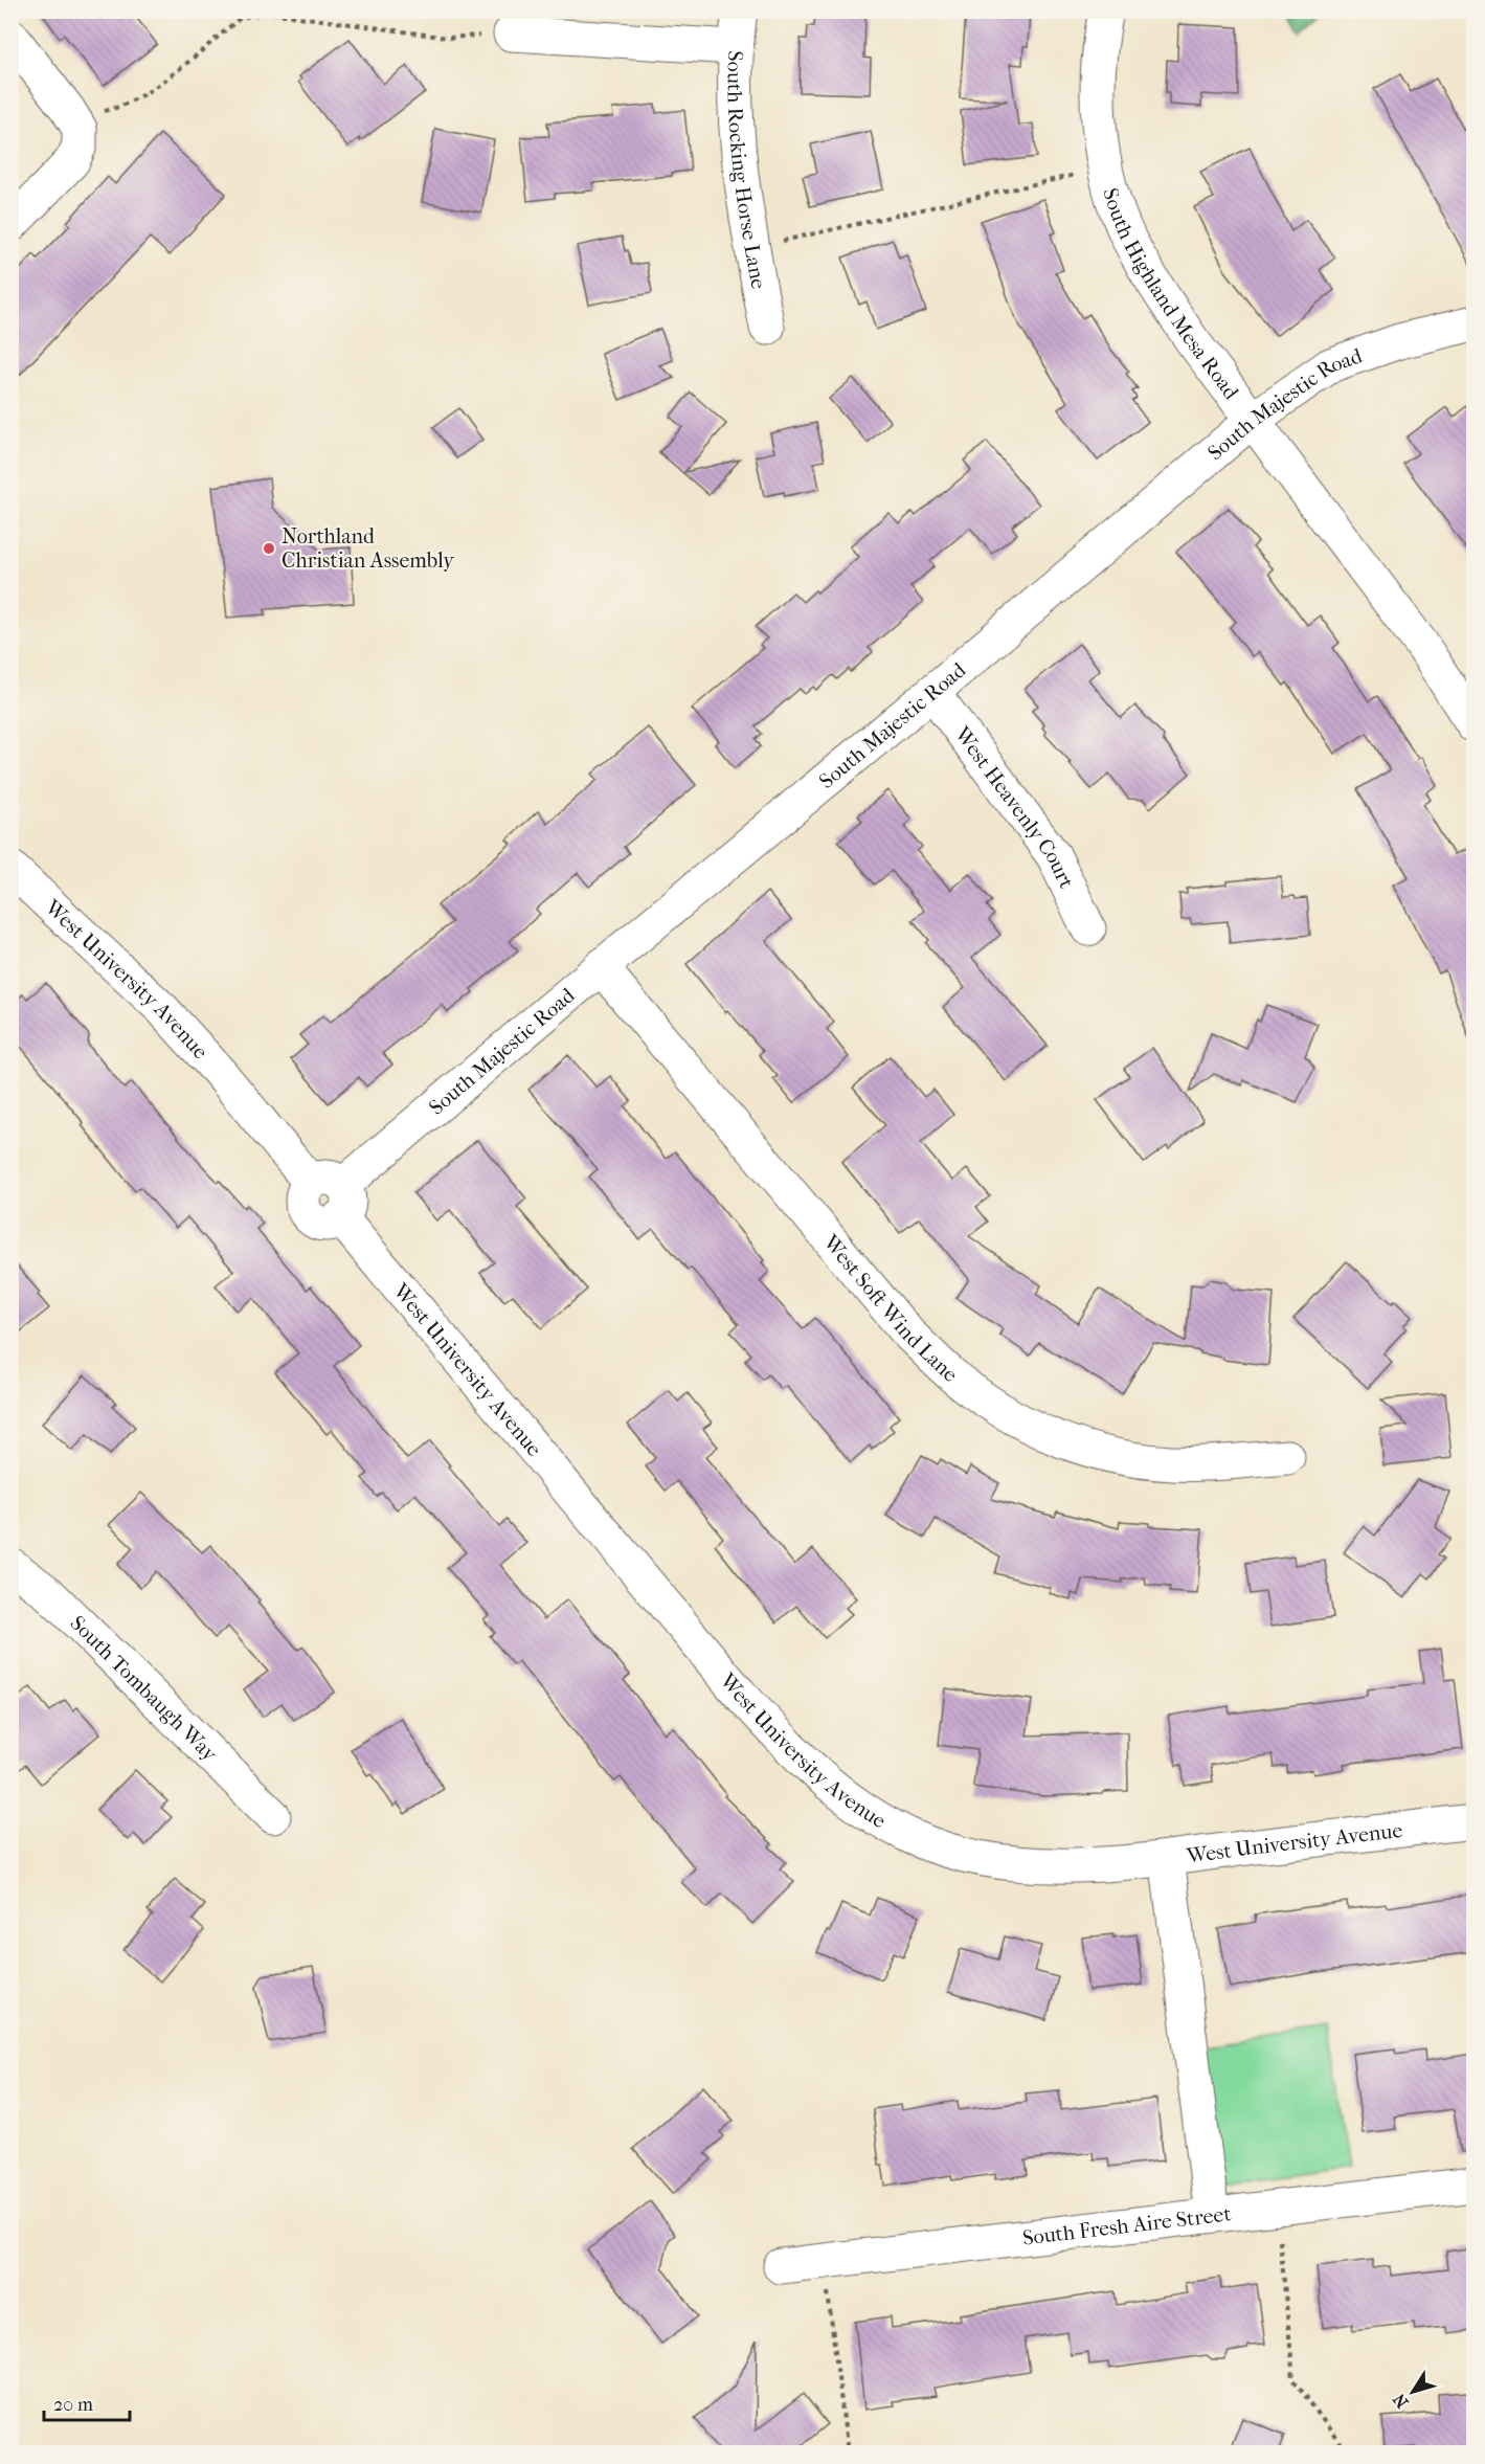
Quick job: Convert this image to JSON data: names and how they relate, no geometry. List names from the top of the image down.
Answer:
{
  "streets": {
    "street": [
      "South Rocking Horse Lane",
      "South Highland Mesa Road",
      "South Majestic Road",
      "West Heavenly Court",
      "West University Avenue",
      "West Soft Wind Lane",
      "South Tombaugh Way",
      "South Fresh Aire Street"
    ]
  },
  "crossings": [
    ["South Highland Mesa Road", "South Majestic Road"],
    ["South Majestic Road", "West Heavenly Court"],
    ["South Majestic Road", "West University Avenue"],
    ["South Majestic Road", "West Soft Wind Lane"]
  ],
  "places": ["Northland Christian Assembly"],
  "scale_bar": "20 m",
  "north": "bottom left"
}
